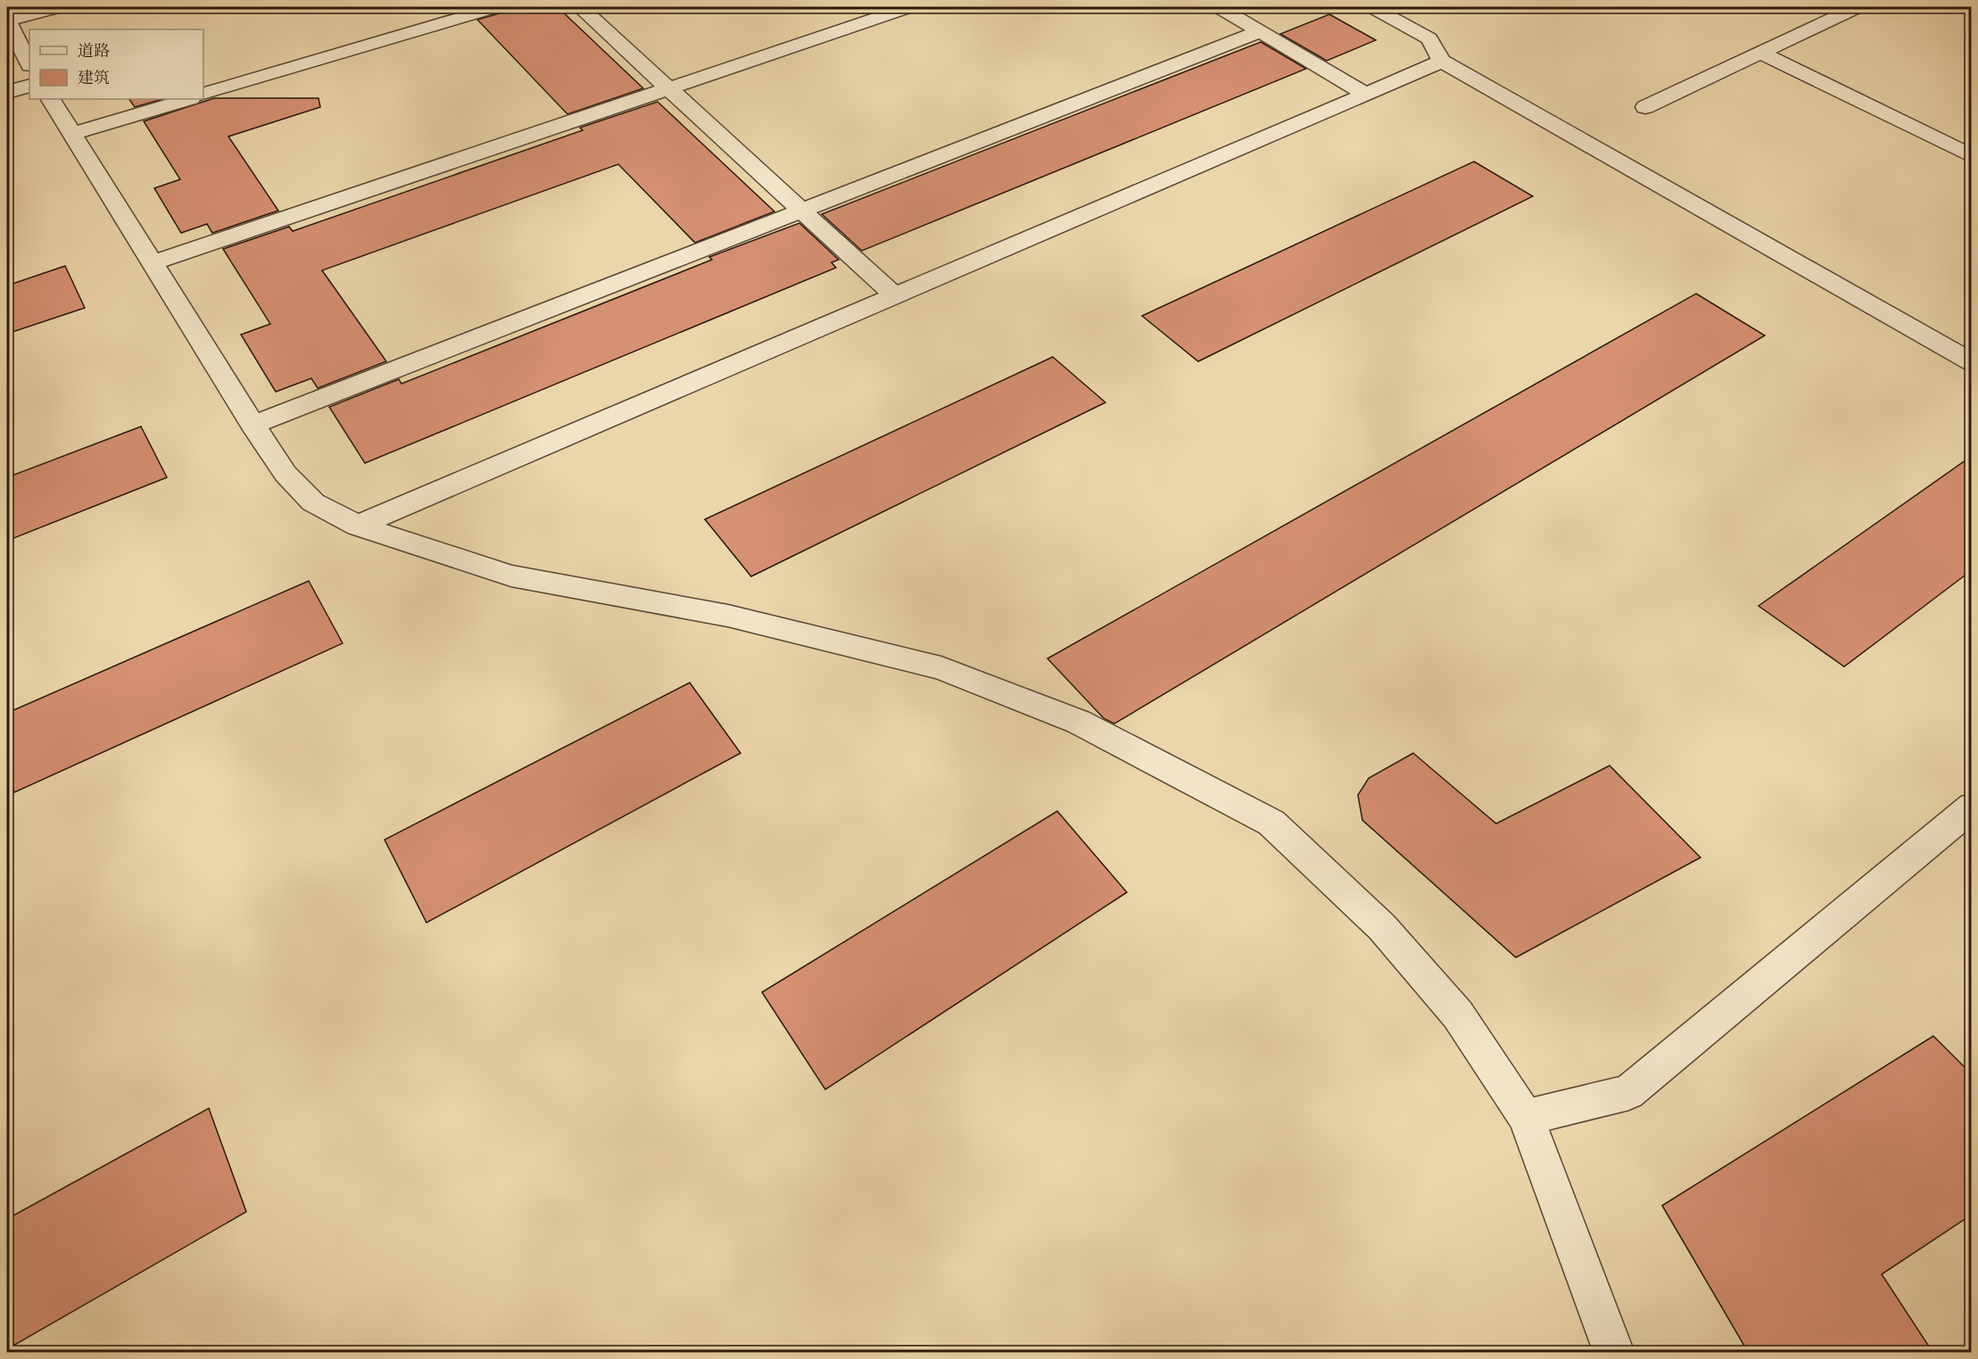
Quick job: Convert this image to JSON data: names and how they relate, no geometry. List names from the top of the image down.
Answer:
{
  "legend": ["道路", "建筑"]
}
